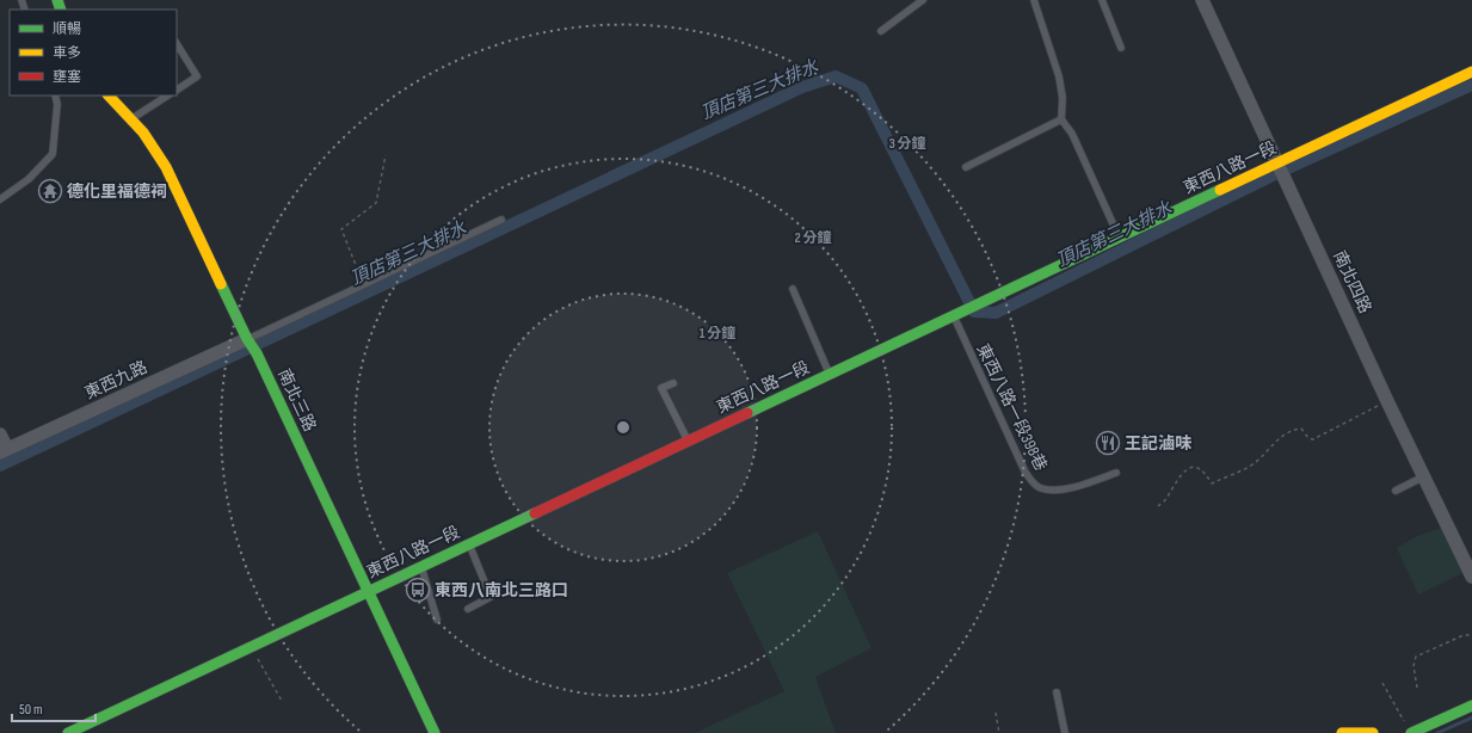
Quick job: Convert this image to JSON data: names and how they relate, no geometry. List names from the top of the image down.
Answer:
{
  "streets": {
    "street": [
      "東西八路一段",
      "南北四路",
      "東西九路",
      "南北三路"
    ],
    "lane": ["東西八路一段398巷"]
  },
  "crossings": [
    ["東西八路一段", "南北四路"],
    ["東西八路一段", "南北三路"],
    ["東西八路一段", "東西八路一段398巷"],
    ["東西九路", "南北三路"]
  ],
  "water": ["頂店第三大排水"],
  "places": {
    "temple": ["德化里福德祠"],
    "restaurant": ["王記滷味"],
    "bus stop": ["東西八南北三路口"]
  },
  "legend": ["順暢", "車多", "壅塞"],
  "scale_bar": "50 m",
  "rings": ["3 分鐘", "2 分鐘", "1 分鐘"]
}
